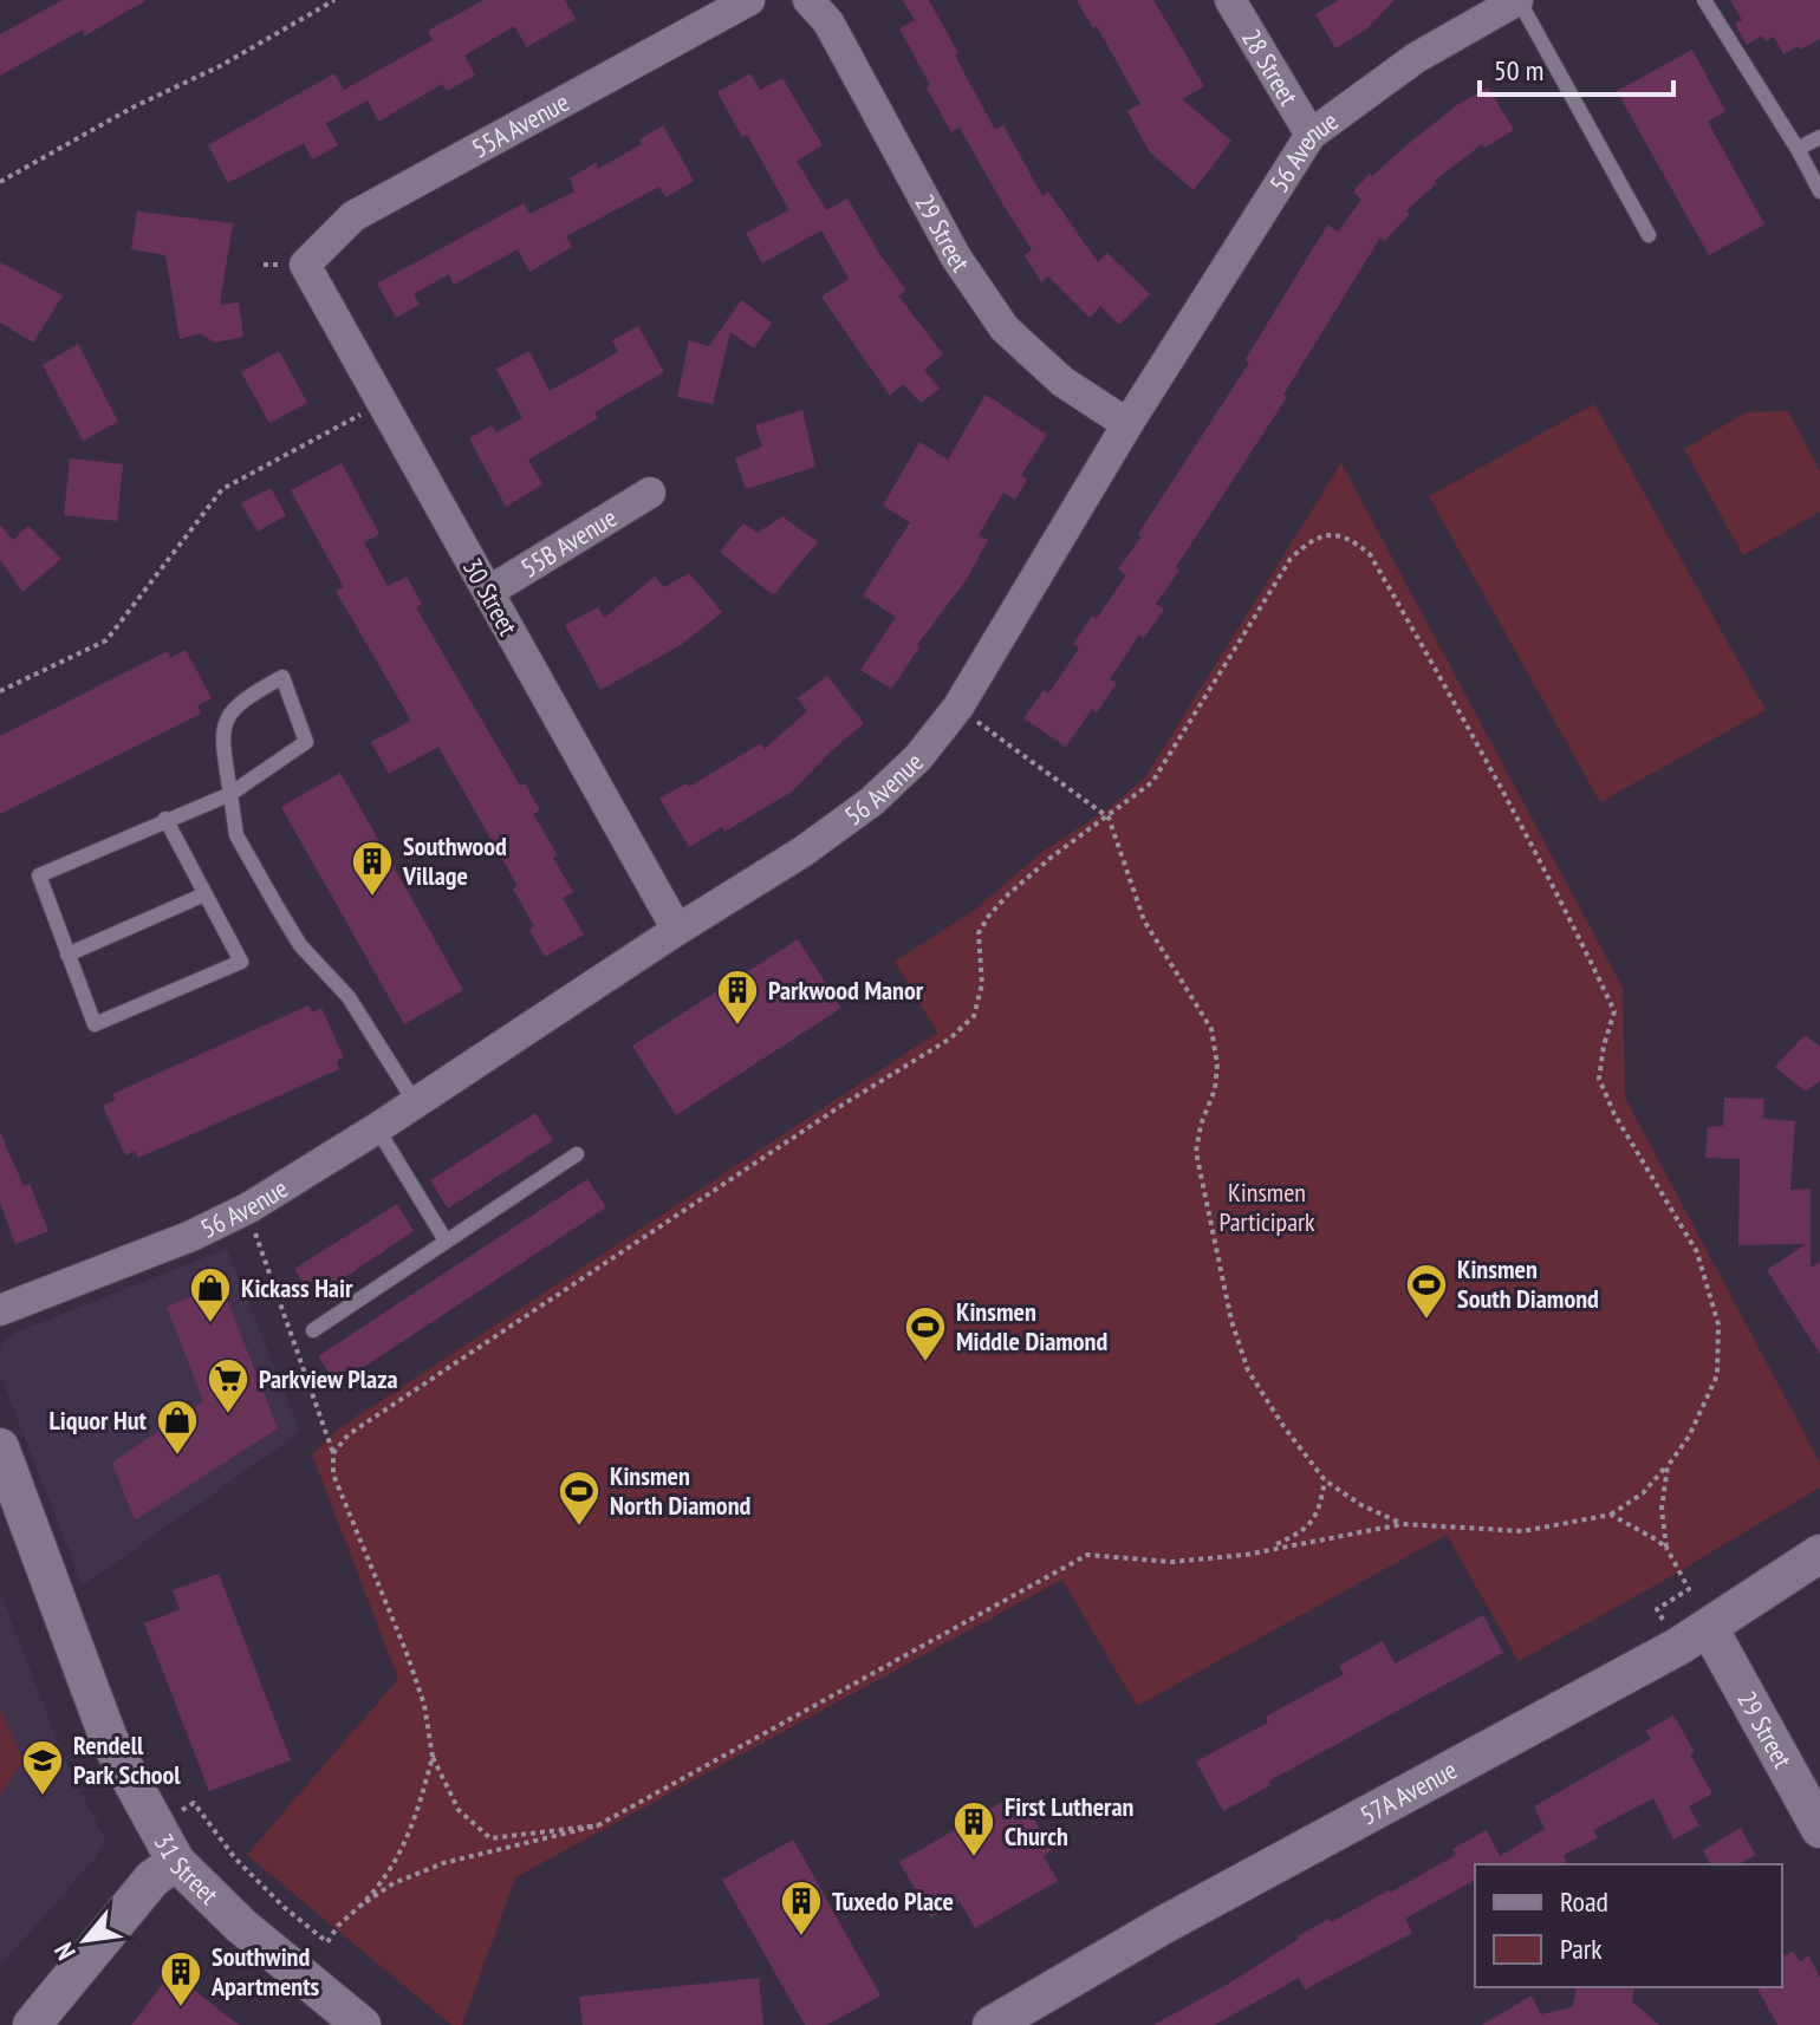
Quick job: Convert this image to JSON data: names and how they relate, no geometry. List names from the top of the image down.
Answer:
{
  "streets": {
    "street": [
      "28 Street",
      "55A Avenue",
      "56 Avenue",
      "29 Street",
      "55B Avenue",
      "30 Street",
      "57A Avenue",
      "31 Street"
    ]
  },
  "crossings": [
    ["28 Street", "56 Avenue"],
    ["55A Avenue", "30 Street"],
    ["56 Avenue", "29 Street"],
    ["56 Avenue", "30 Street"],
    ["29 Street", "57A Avenue"],
    ["55B Avenue", "30 Street"]
  ],
  "parks": ["Kinsmen Participark"],
  "places": {
    "building": [
      "Southwood Village",
      "Parkwood Manor",
      "First Lutheran Church",
      "Tuxedo Place",
      "Southwind Apartments"
    ],
    "sports": ["Kinsmen South Diamond", "Kinsmen Middle Diamond", "Kinsmen North Diamond"],
    "shop": ["Kickass Hair", "Liquor Hut"],
    "supermarket": ["Parkview Plaza"],
    "school or university": ["Rendell Park School"]
  },
  "legend": ["Road", "Park"],
  "scale_bar": "50 m",
  "north": "bottom left"
}
